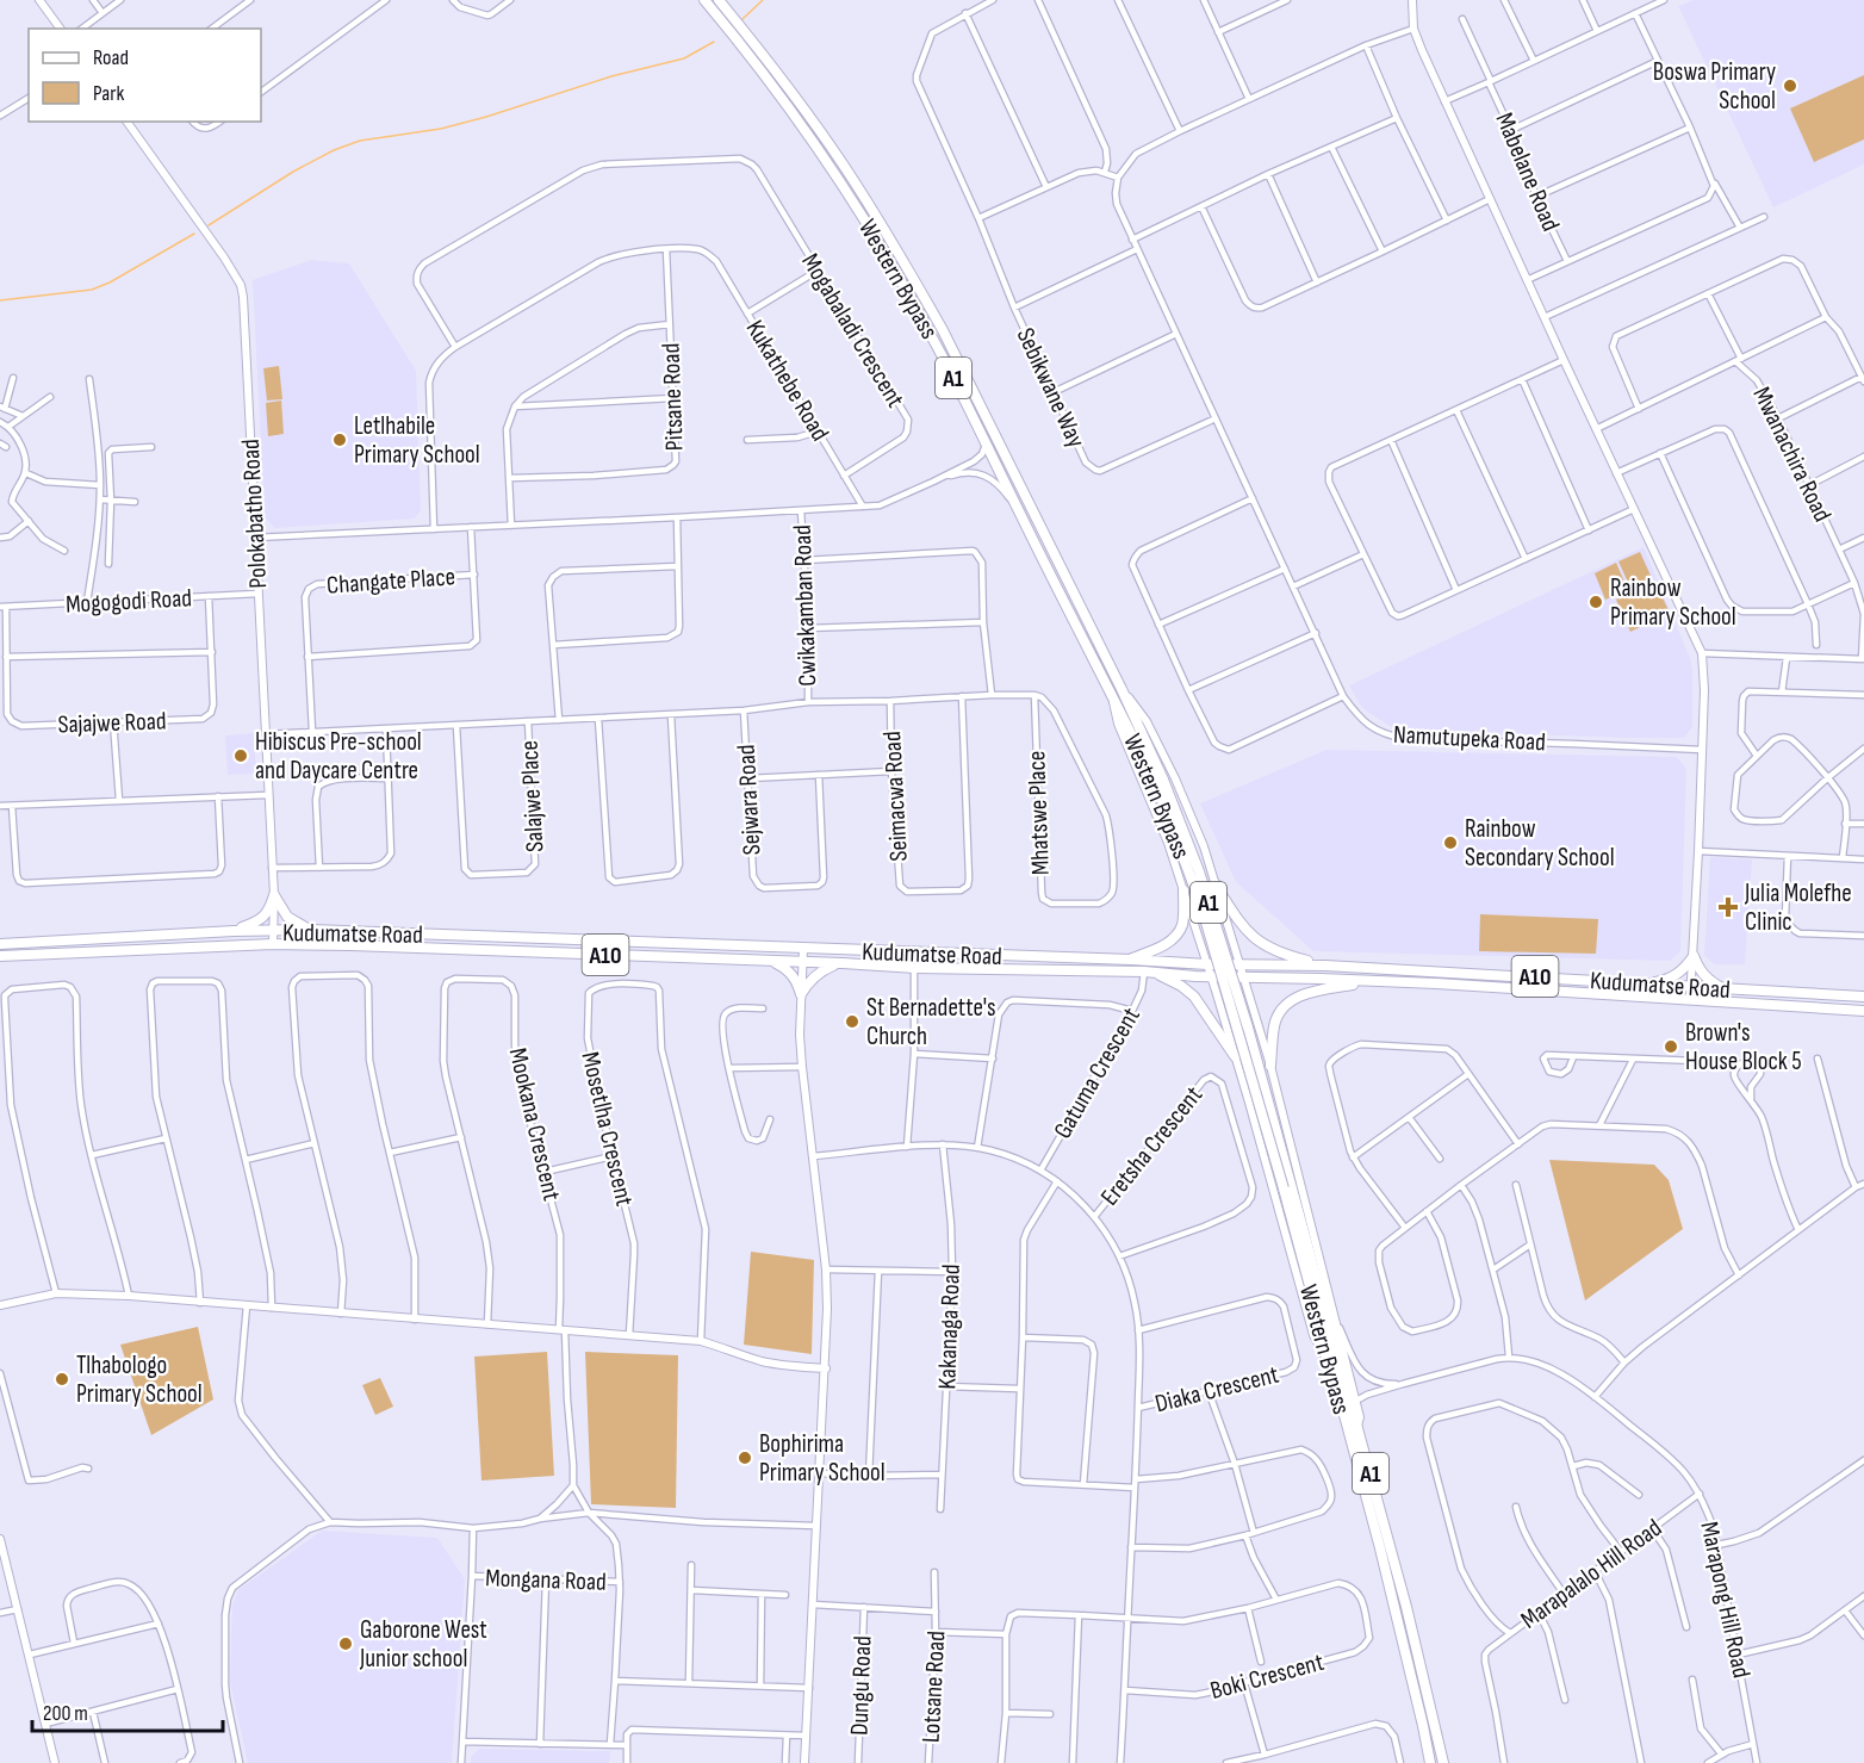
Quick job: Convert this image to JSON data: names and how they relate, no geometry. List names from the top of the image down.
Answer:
{
  "streets": {
    "main road": [
      "Western Bypass",
      "A1",
      "Kudumatse Road",
      "A10"
    ],
    "street": [
      "Mabelane Road",
      "Mogabaladi Crescent",
      "Kukathebe Road",
      "Sebikwane Way",
      "Pitsane Road",
      "Mwanachira Road",
      "Polokabatho Road",
      "Changate Place",
      "Mogogodi Road",
      "Cwikakamban Road",
      "Sajajwe Road",
      "Namutupeka Road",
      "Salajwe Place",
      "Seimacwa Road",
      "Sejwara Road",
      "Mhatswe Place",
      "Gatuma Crescent",
      "Mookana Crescent",
      "Mosetlha Crescent",
      "Eretsha Crescent",
      "Kakanaga Road",
      "Diaka Crescent",
      "Marapalalo Hill Road",
      "Mongana Road",
      "Marapong Hill Road",
      "Boki Crescent",
      "Dungu Road",
      "Lotsane Road"
    ]
  },
  "crossings": [
    ["Mogabaladi Crescent", "Kukathebe Road"],
    ["Kukathebe Road", "Pitsane Road"],
    ["Sebikwane Way", "Namutupeka Road"],
    ["Polokabatho Road", "Mogogodi Road"],
    ["Polokabatho Road", "Kudumatse Road"],
    ["Mogogodi Road", "Sajajwe Road"],
    ["Kudumatse Road", "Gatuma Crescent"],
    ["Marapalalo Hill Road", "Marapong Hill Road"]
  ],
  "places": {
    "other": [
      "Boswa Primary School",
      "Letlhabile Primary School",
      "Rainbow Primary School",
      "Hibiscus Pre-school and Daycare Centre",
      "Rainbow Secondary School",
      "St Bernadette's Church",
      "Brown's House Block 5",
      "Tlhabologo Primary School",
      "Bophirima Primary School",
      "Gaborone West Junior school"
    ],
    "health": ["Julia Molefhe Clinic"]
  },
  "legend": ["Road", "Park"],
  "scale_bar": "200 m"
}
